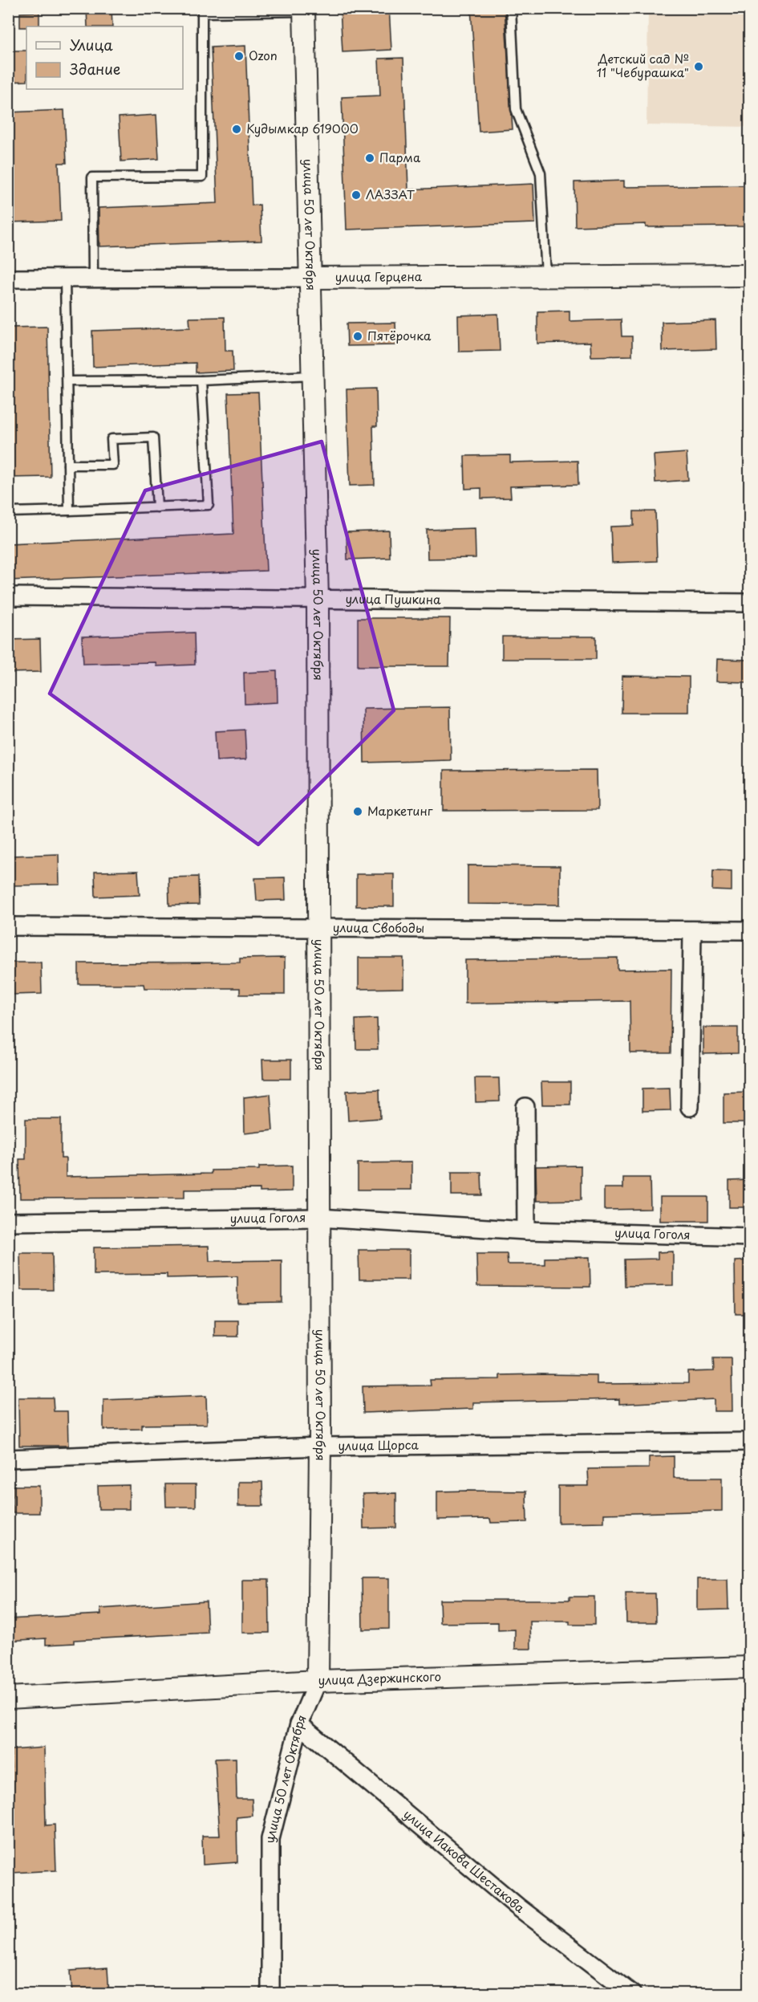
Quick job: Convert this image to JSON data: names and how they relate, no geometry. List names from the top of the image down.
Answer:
{
  "streets": {
    "street": [
      "улица 50 лет Октября",
      "улица Герцена",
      "улица Пушкина",
      "улица Свободы",
      "улица Гоголя",
      "улица Щорса",
      "улица Дзержинского",
      "улица Иакова Шестакова"
    ]
  },
  "crossings": [
    ["улица 50 лет Октября", "улица Герцена"],
    ["улица 50 лет Октября", "улица Пушкина"],
    ["улица 50 лет Октября", "улица Свободы"],
    ["улица 50 лет Октября", "улица Гоголя"],
    ["улица 50 лет Октября", "улица Щорса"],
    ["улица 50 лет Октября", "улица Дзержинского"],
    ["улица 50 лет Октября", "улица Иакова Шестакова"]
  ],
  "places": [
    "Ozon",
    "Детский сад № 11 \"Чебурашка\"",
    "Кудымкар 619000",
    "Парма",
    "ЛАЗЗАТ",
    "Пятёрочка",
    "Маркетинг"
  ],
  "legend": ["Улица", "Здание"]
}
